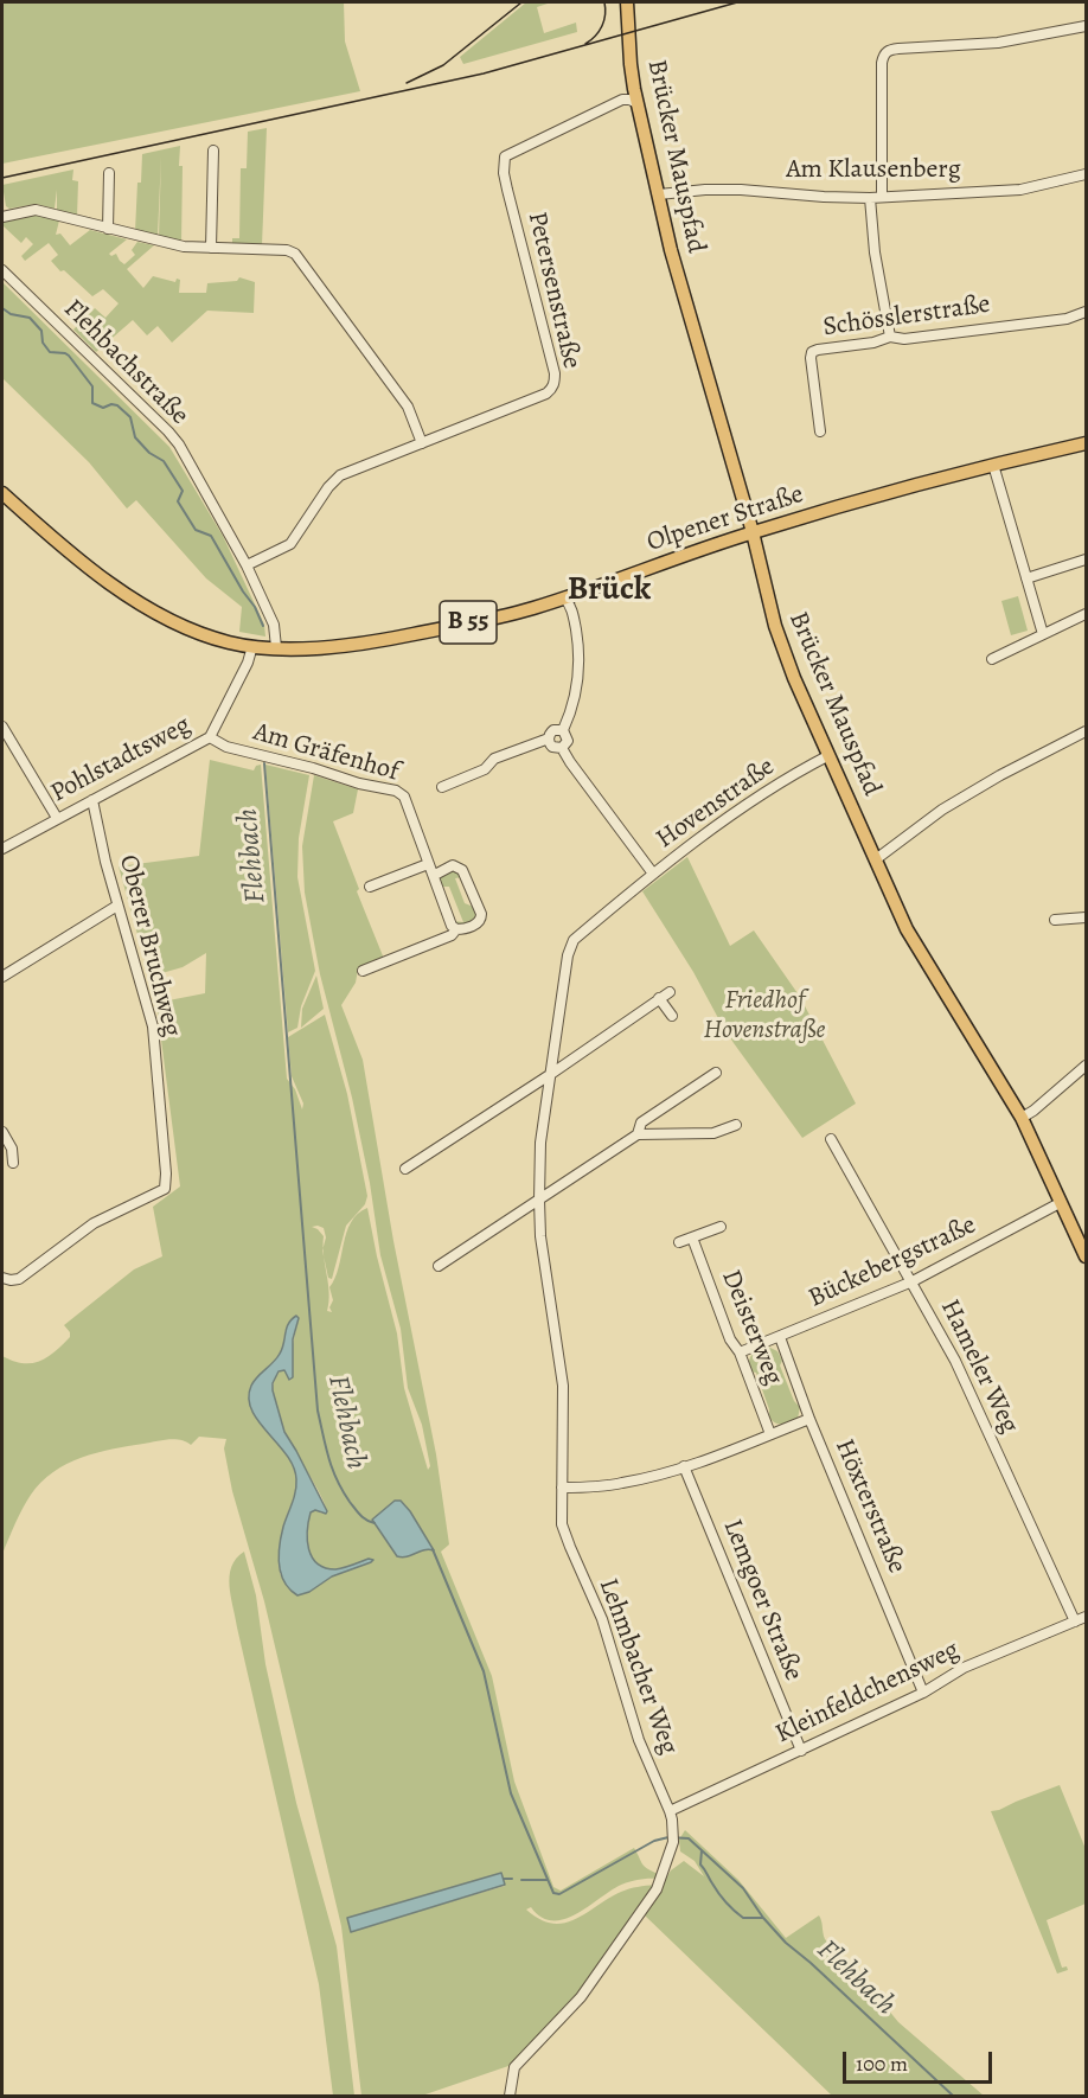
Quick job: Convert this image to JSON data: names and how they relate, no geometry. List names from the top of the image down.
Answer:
{
  "streets": {
    "main road": ["Brücker Mauspfad", "Olpener Straße", "B 55"],
    "street": [
      "Am Klausenberg",
      "Petersenstraße",
      "Schösslerstraße",
      "Flehbachstraße",
      "Am Gräfenhof",
      "Pohlstadtsweg",
      "Hovenstraße",
      "Oberer Bruchweg",
      "Bückebergstraße",
      "Deisterweg",
      "Hameler Weg",
      "Höxterstraße",
      "Lemgoer Straße",
      "Lehmbacher Weg",
      "Kleinfeldchensweg"
    ]
  },
  "crossings": [
    ["Brücker Mauspfad", "Am Klausenberg"],
    ["Brücker Mauspfad", "Petersenstraße"],
    ["Brücker Mauspfad", "Olpener Straße"],
    ["Brücker Mauspfad", "Hovenstraße"],
    ["Brücker Mauspfad", "Bückebergstraße"],
    ["Petersenstraße", "Flehbachstraße"],
    ["Flehbachstraße", "Olpener Straße"],
    ["Olpener Straße", "Pohlstadtsweg"],
    ["Am Gräfenhof", "Pohlstadtsweg"],
    ["Pohlstadtsweg", "Oberer Bruchweg"],
    ["Hovenstraße", "Lehmbacher Weg"],
    ["Bückebergstraße", "Deisterweg"],
    ["Bückebergstraße", "Hameler Weg"],
    ["Bückebergstraße", "Höxterstraße"],
    ["Hameler Weg", "Kleinfeldchensweg"],
    ["Höxterstraße", "Kleinfeldchensweg"],
    ["Lemgoer Straße", "Kleinfeldchensweg"],
    ["Lehmbacher Weg", "Kleinfeldchensweg"]
  ],
  "districts": ["Brück"],
  "water": ["Flehbach"],
  "parks": ["Friedhof Hovenstraße"],
  "scale_bar": "100 m"
}
